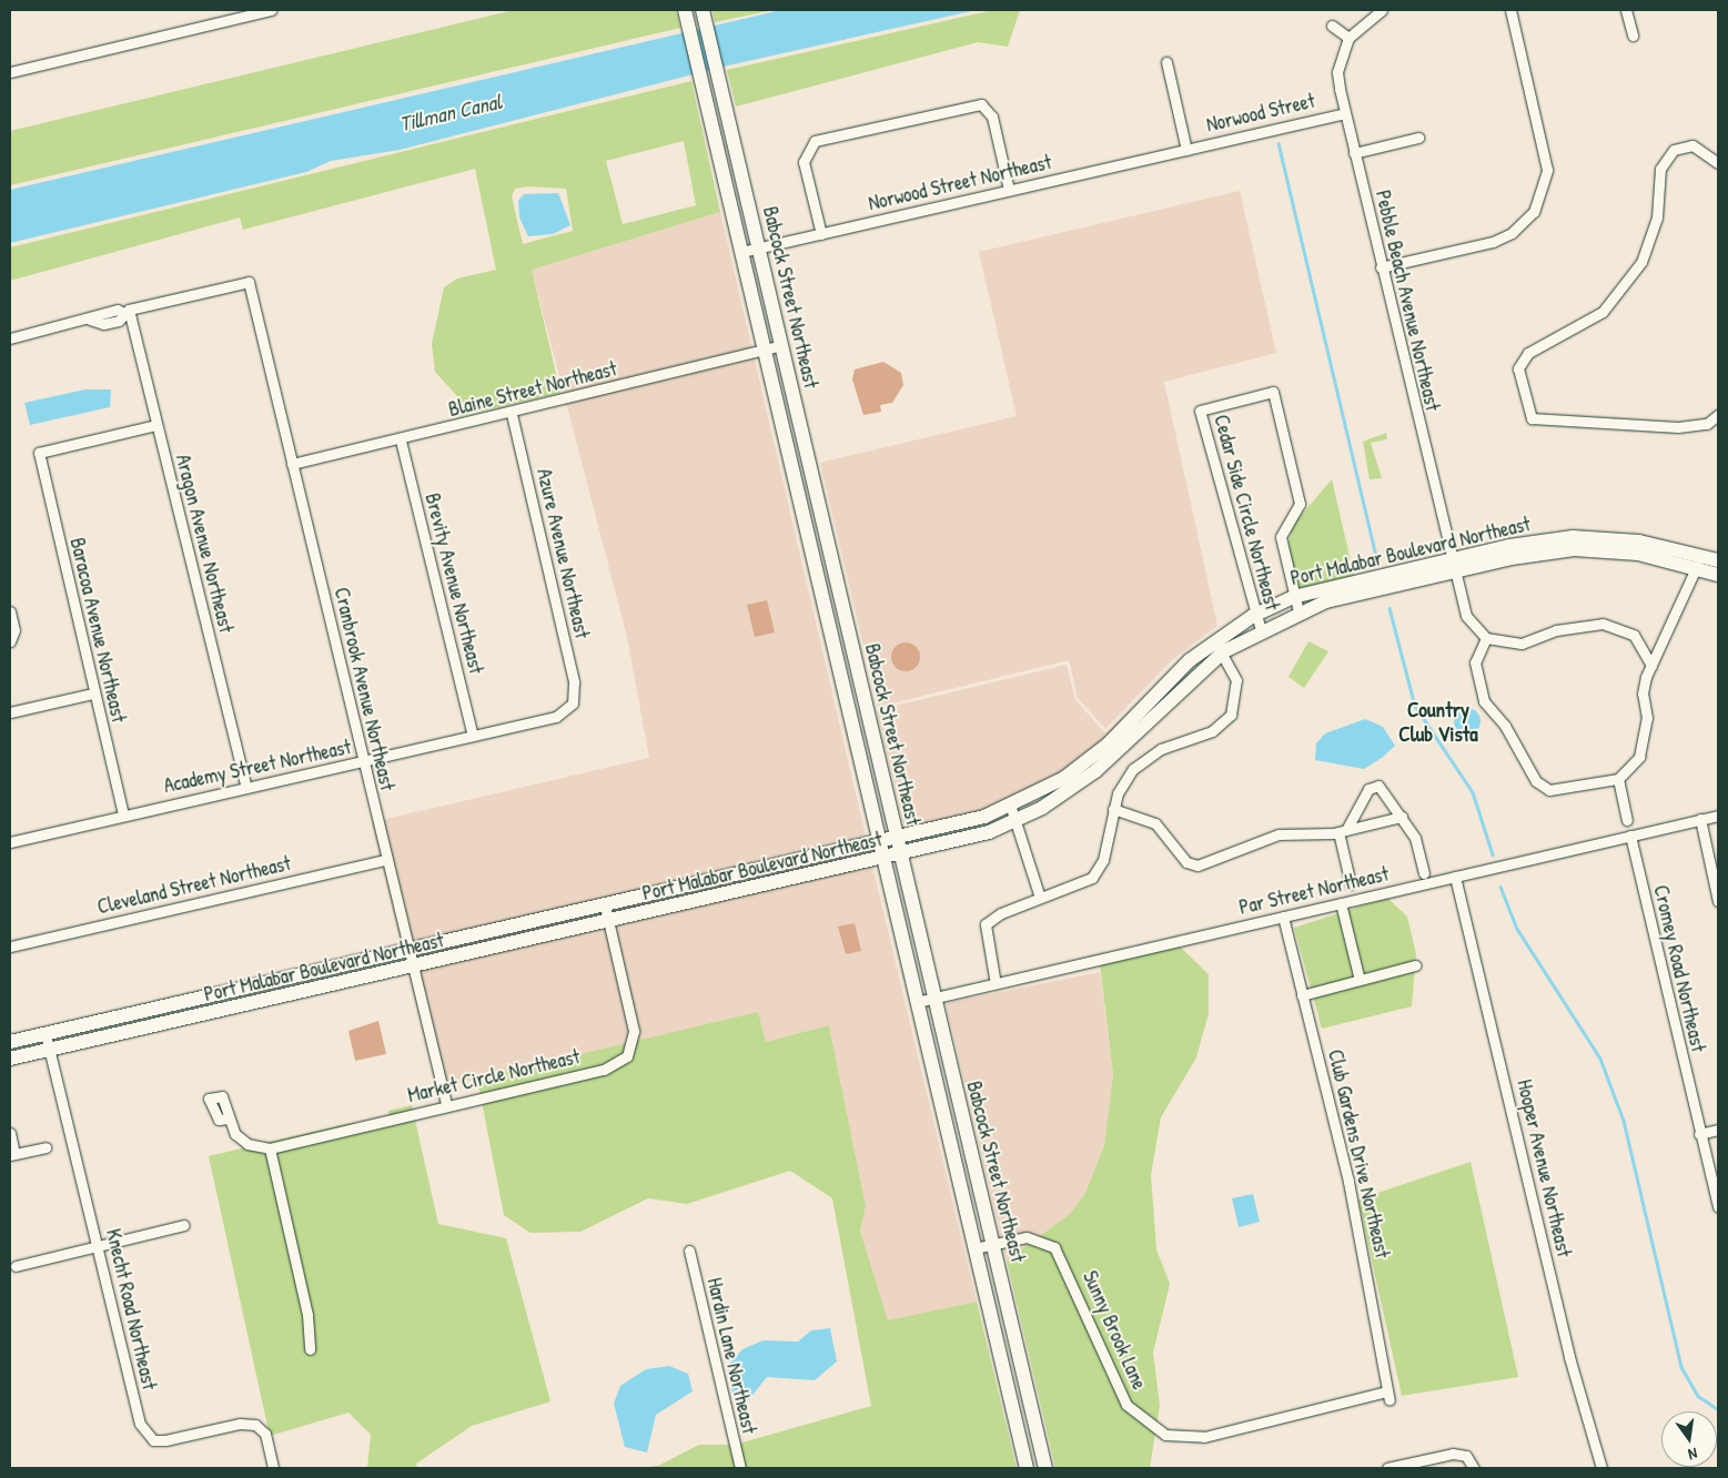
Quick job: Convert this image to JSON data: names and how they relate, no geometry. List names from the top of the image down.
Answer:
{
  "streets": {
    "street": [
      "Norwood Street",
      "Norwood Street Northeast",
      "Babcock Street Northeast",
      "Pebble Beach Avenue Northeast",
      "Blaine Street Northeast",
      "Cedar Side Circle Northeast",
      "Aragon Avenue Northeast",
      "Port Malabar Boulevard Northeast",
      "Azure Avenue Northeast",
      "Brevity Avenue Northeast",
      "Baracoa Avenue Northeast",
      "Cranbrook Avenue Northeast",
      "Academy Street Northeast",
      "Cleveland Street Northeast",
      "Par Street Northeast",
      "Cromey Road Northeast",
      "Market Circle Northeast",
      "Club Gardens Drive Northeast",
      "Hooper Avenue Northeast",
      "Knecht Road Northeast",
      "Sunny Brook Lane",
      "Hardin Lane Northeast"
    ]
  },
  "crossings": [
    ["Norwood Street", "Norwood Street Northeast"],
    ["Norwood Street", "Pebble Beach Avenue Northeast"],
    ["Norwood Street Northeast", "Babcock Street Northeast"],
    ["Babcock Street Northeast", "Blaine Street Northeast"],
    ["Babcock Street Northeast", "Port Malabar Boulevard Northeast"],
    ["Babcock Street Northeast", "Par Street Northeast"],
    ["Babcock Street Northeast", "Sunny Brook Lane"],
    ["Pebble Beach Avenue Northeast", "Port Malabar Boulevard Northeast"],
    ["Blaine Street Northeast", "Azure Avenue Northeast"],
    ["Blaine Street Northeast", "Brevity Avenue Northeast"],
    ["Blaine Street Northeast", "Cranbrook Avenue Northeast"],
    ["Cedar Side Circle Northeast", "Port Malabar Boulevard Northeast"],
    ["Aragon Avenue Northeast", "Baracoa Avenue Northeast"],
    ["Aragon Avenue Northeast", "Cranbrook Avenue Northeast"],
    ["Aragon Avenue Northeast", "Academy Street Northeast"],
    ["Port Malabar Boulevard Northeast", "Cranbrook Avenue Northeast"],
    ["Port Malabar Boulevard Northeast", "Market Circle Northeast"],
    ["Port Malabar Boulevard Northeast", "Knecht Road Northeast"],
    ["Azure Avenue Northeast", "Academy Street Northeast"],
    ["Brevity Avenue Northeast", "Academy Street Northeast"],
    ["Baracoa Avenue Northeast", "Academy Street Northeast"],
    ["Cranbrook Avenue Northeast", "Academy Street Northeast"],
    ["Cranbrook Avenue Northeast", "Cleveland Street Northeast"],
    ["Cranbrook Avenue Northeast", "Market Circle Northeast"],
    ["Par Street Northeast", "Cromey Road Northeast"],
    ["Par Street Northeast", "Club Gardens Drive Northeast"],
    ["Par Street Northeast", "Hooper Avenue Northeast"],
    ["Club Gardens Drive Northeast", "Sunny Brook Lane"]
  ],
  "districts": ["Country Club Vista"],
  "water": ["Tillman Canal"],
  "north": "bottom"
}
